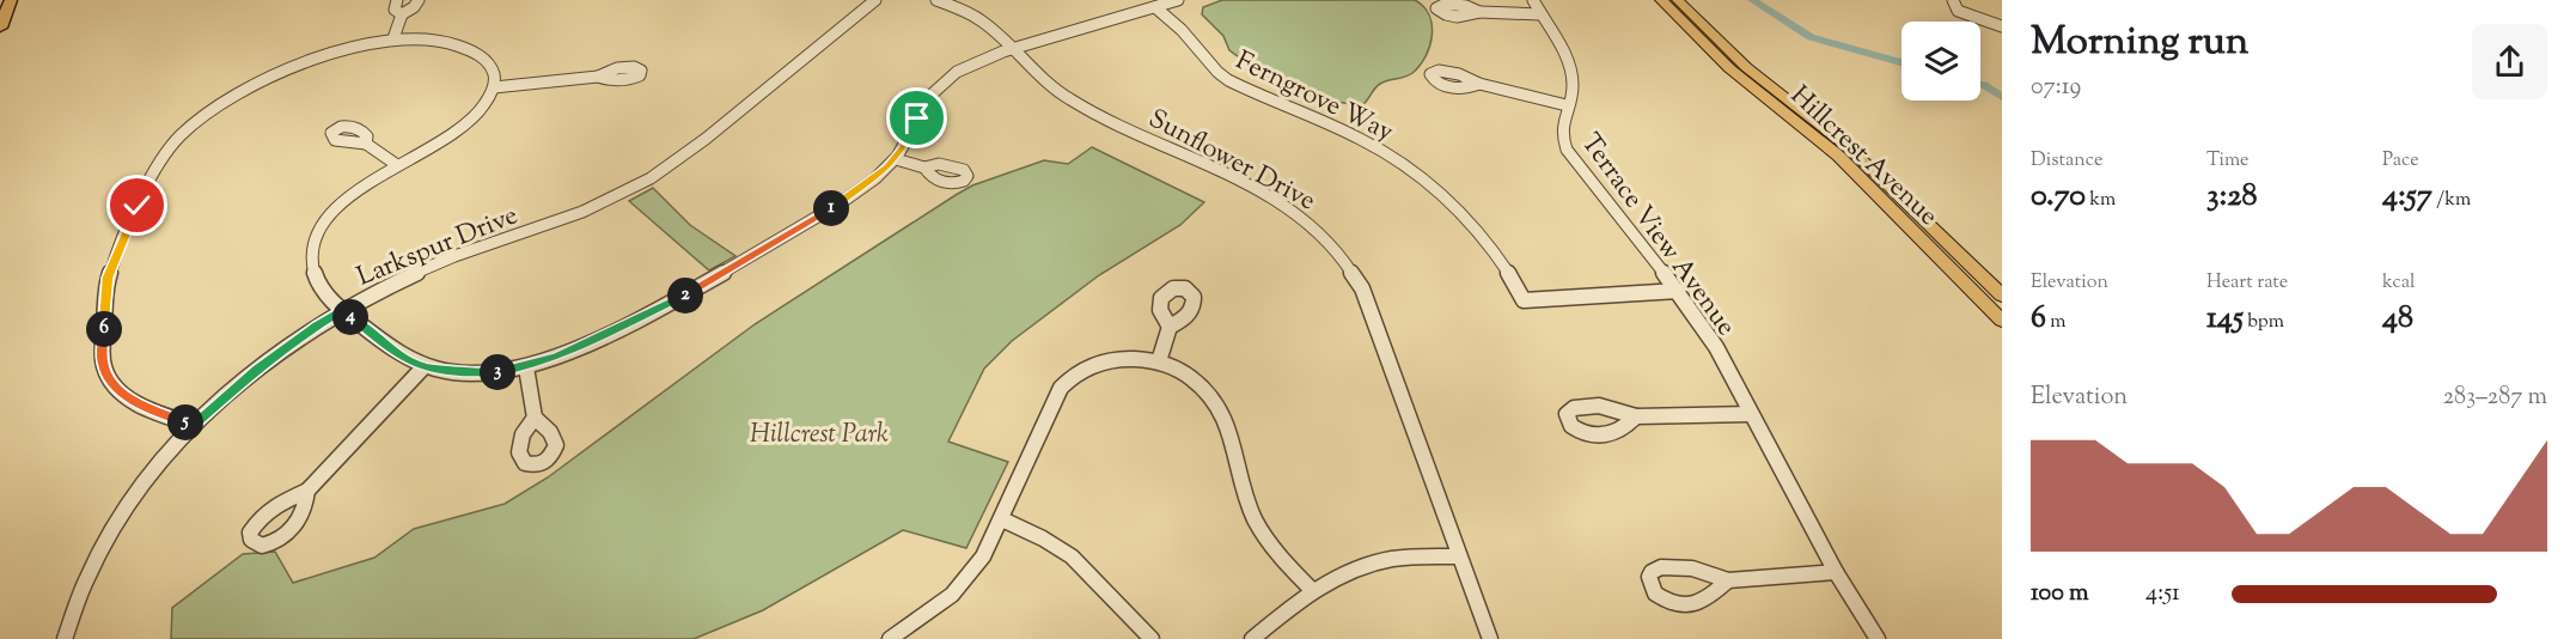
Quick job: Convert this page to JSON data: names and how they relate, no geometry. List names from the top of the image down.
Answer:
{
  "streets": {
    "main road": ["Hillcrest Avenue"],
    "street": [
      "Ferngrove Way",
      "Sunflower Drive",
      "Terrace View Avenue",
      "Larkspur Drive"
    ]
  },
  "crossings": [
    ["Ferngrove Way", "Terrace View Avenue"]
  ],
  "parks": ["Hillcrest Park"],
  "page": {
    "heading": ["Morning run", "07:19"],
    "stats": [
      ["Distance", "0.70 km"],
      ["Time", "3:28"],
      ["Pace", "4:57 /km"],
      ["Elevation", "6 m"],
      ["Heart rate", "145 bpm"],
      ["kcal", "48"]
    ],
    "pins": [
      "1",
      "2",
      "4",
      "6",
      "3",
      "5"
    ],
    "chart": ["Elevation", "283–287 m"],
    "list": [
      {
        "name": "100 m",
        "note": "4:51"
      }
    ]
  }
}
